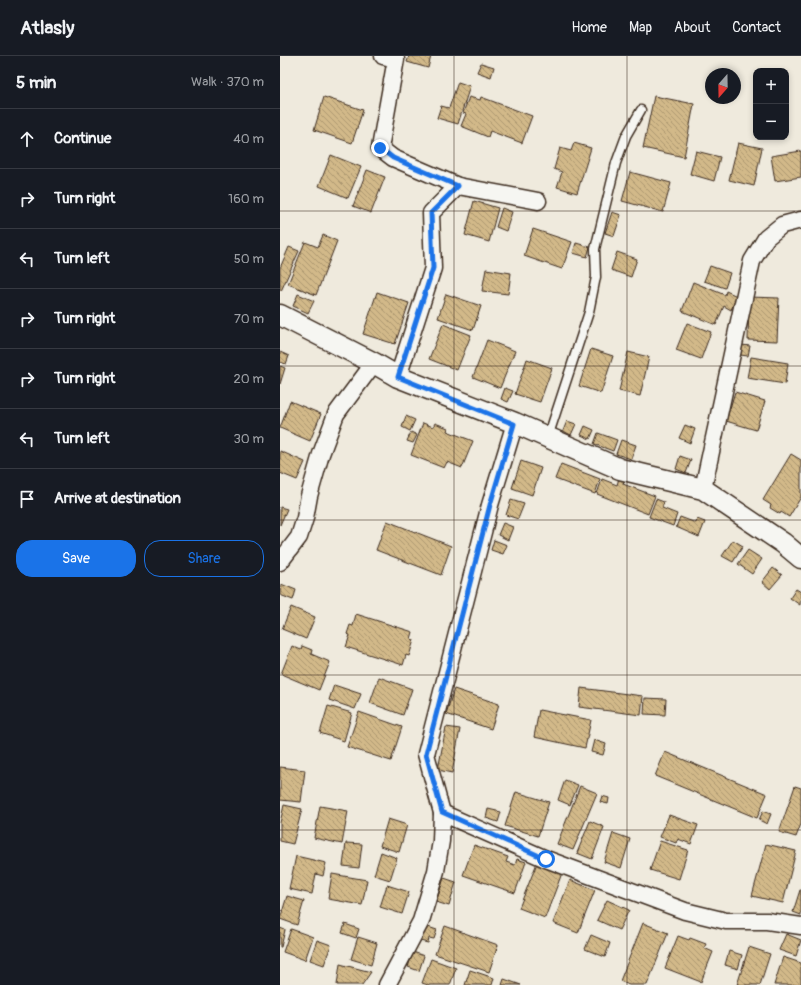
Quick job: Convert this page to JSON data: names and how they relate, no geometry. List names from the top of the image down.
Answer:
{
  "north": "bottom",
  "page": {
    "header": "Atlasly",
    "nav": [
      "Home",
      "Map",
      "About",
      "Contact"
    ],
    "heading": ["5 min", "Walk · 370 m"],
    "map_buttons": ["+", "−"],
    "list": [
      ["Continue", "40 m"],
      ["Turn right", "160 m"],
      ["Turn left", "50 m"],
      ["Turn right", "70 m"],
      ["Turn right", "20 m"],
      ["Turn left", "30 m"],
      "Arrive at destination"
    ],
    "buttons": ["Save", "Share"]
  }
}
